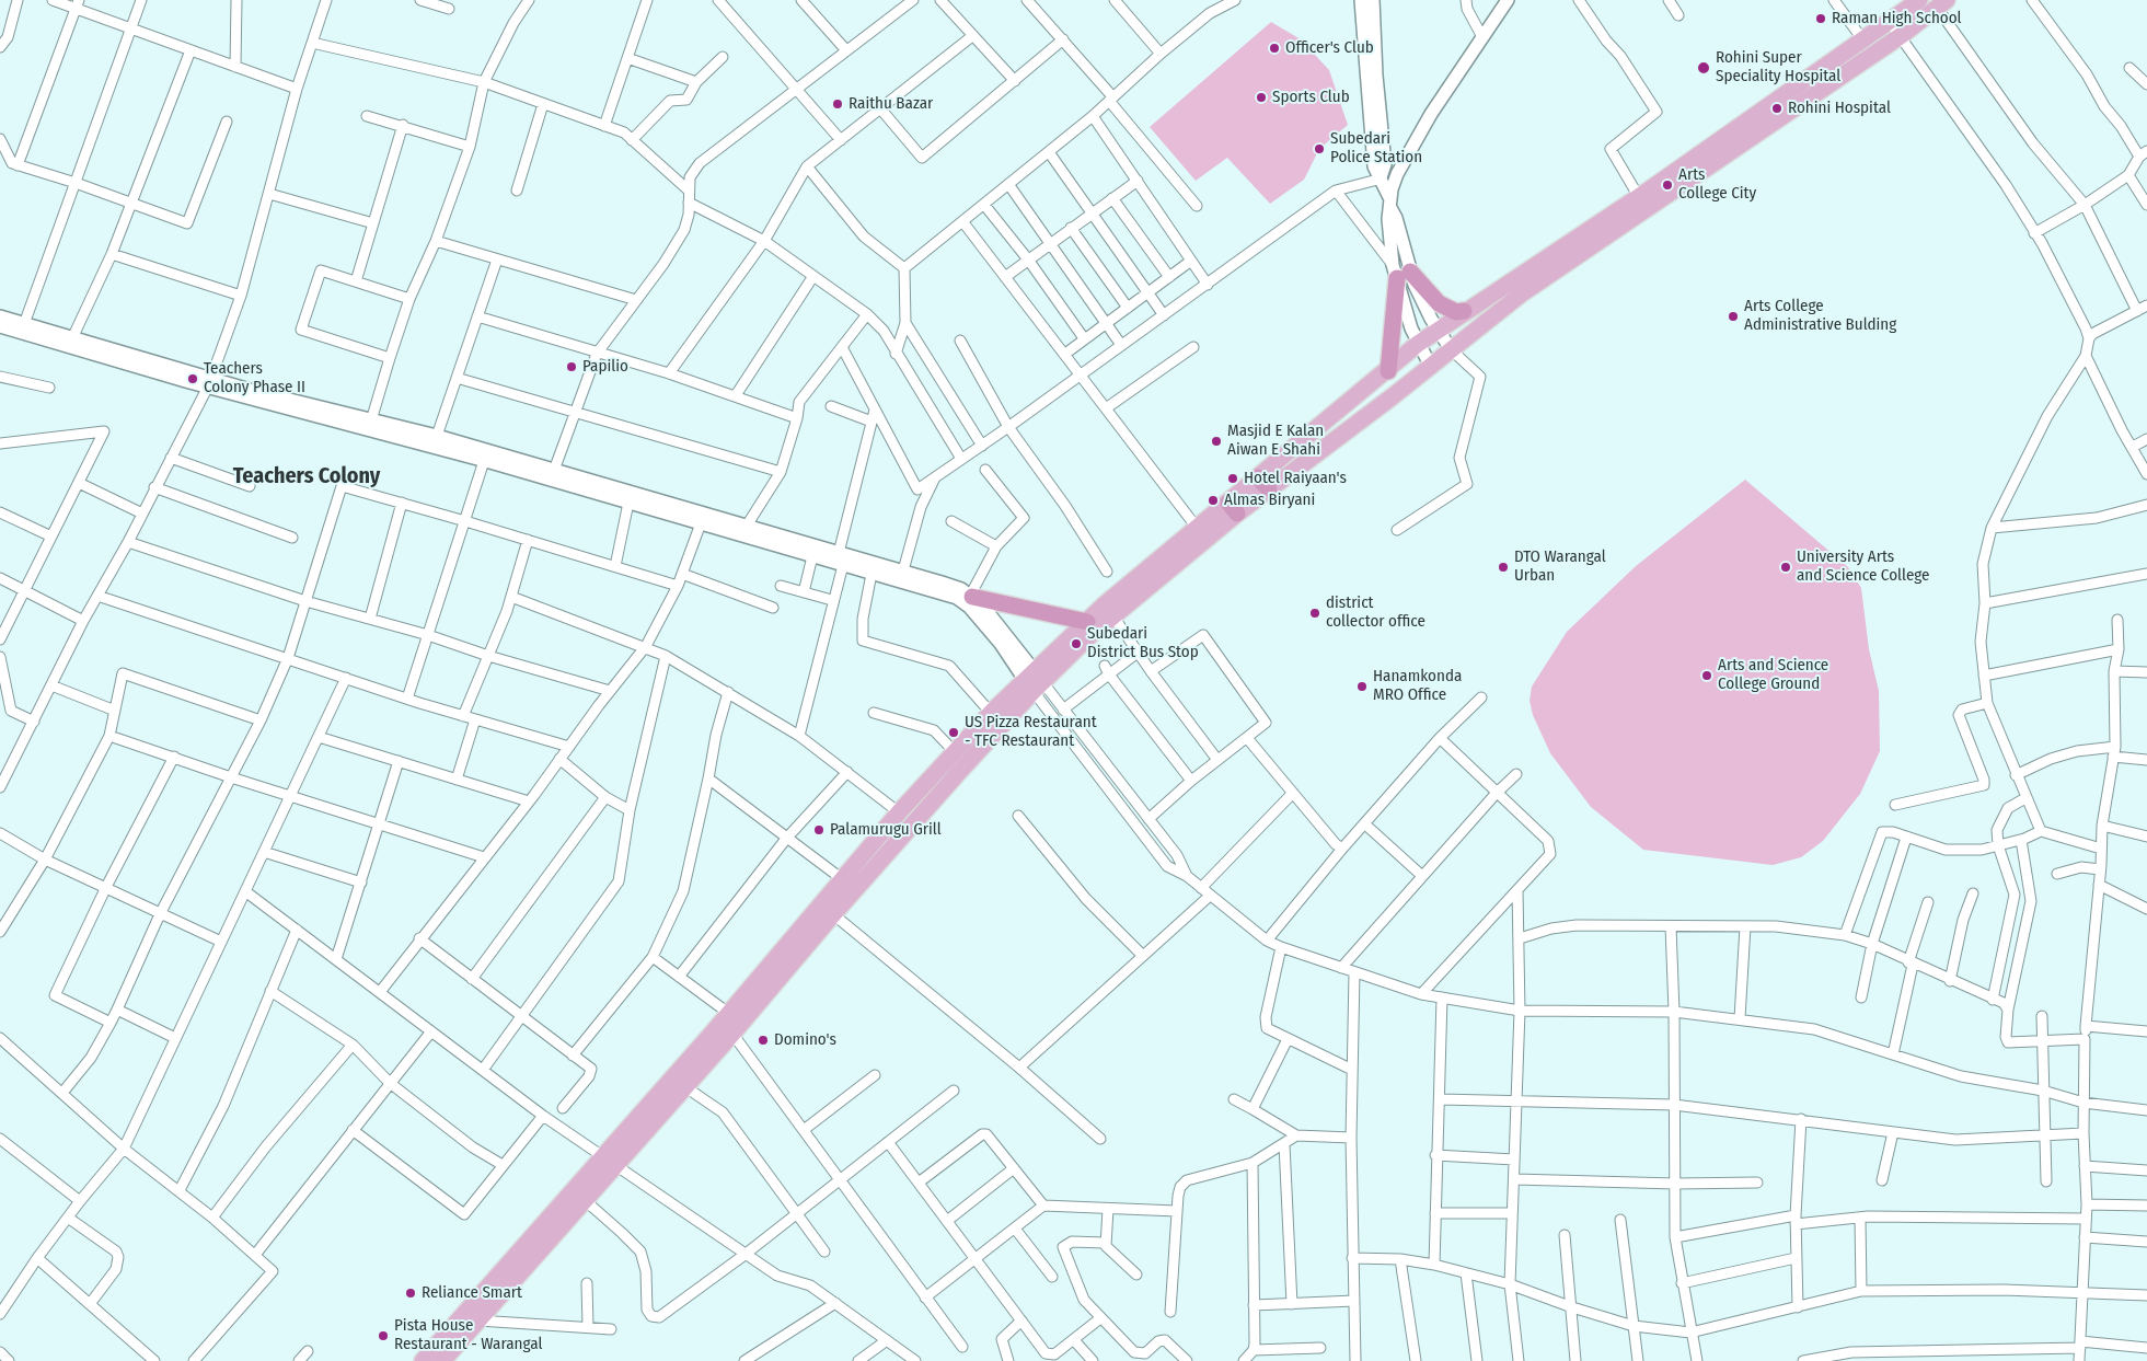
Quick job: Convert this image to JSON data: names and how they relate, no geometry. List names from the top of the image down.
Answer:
{
  "districts": ["Teachers Colony"],
  "places": [
    "Raman High School",
    "Officer's Club",
    "Rohini Super Speciality Hospital",
    "Sports Club",
    "Raithu Bazar",
    "Rohini Hospital",
    "Subedari Police Station",
    "Arts College City",
    "Arts College Administrative Bulding",
    "Papilio",
    "Teachers Colony Phase II",
    "Masjid E Kalan Aiwan E Shahi",
    "Hotel Raiyaan's",
    "Almas Biryani",
    "DTO Warangal Urban",
    "University Arts and Science College",
    "district collector office",
    "Subedari District Bus Stop",
    "Arts and Science College Ground",
    "Hanamkonda MRO Office",
    "US Pizza Restaurant - TFC Restaurant",
    "Palamurugu Grill",
    "Domino's",
    "Reliance Smart",
    "Pista House Restaurant - Warangal"
  ]
}
